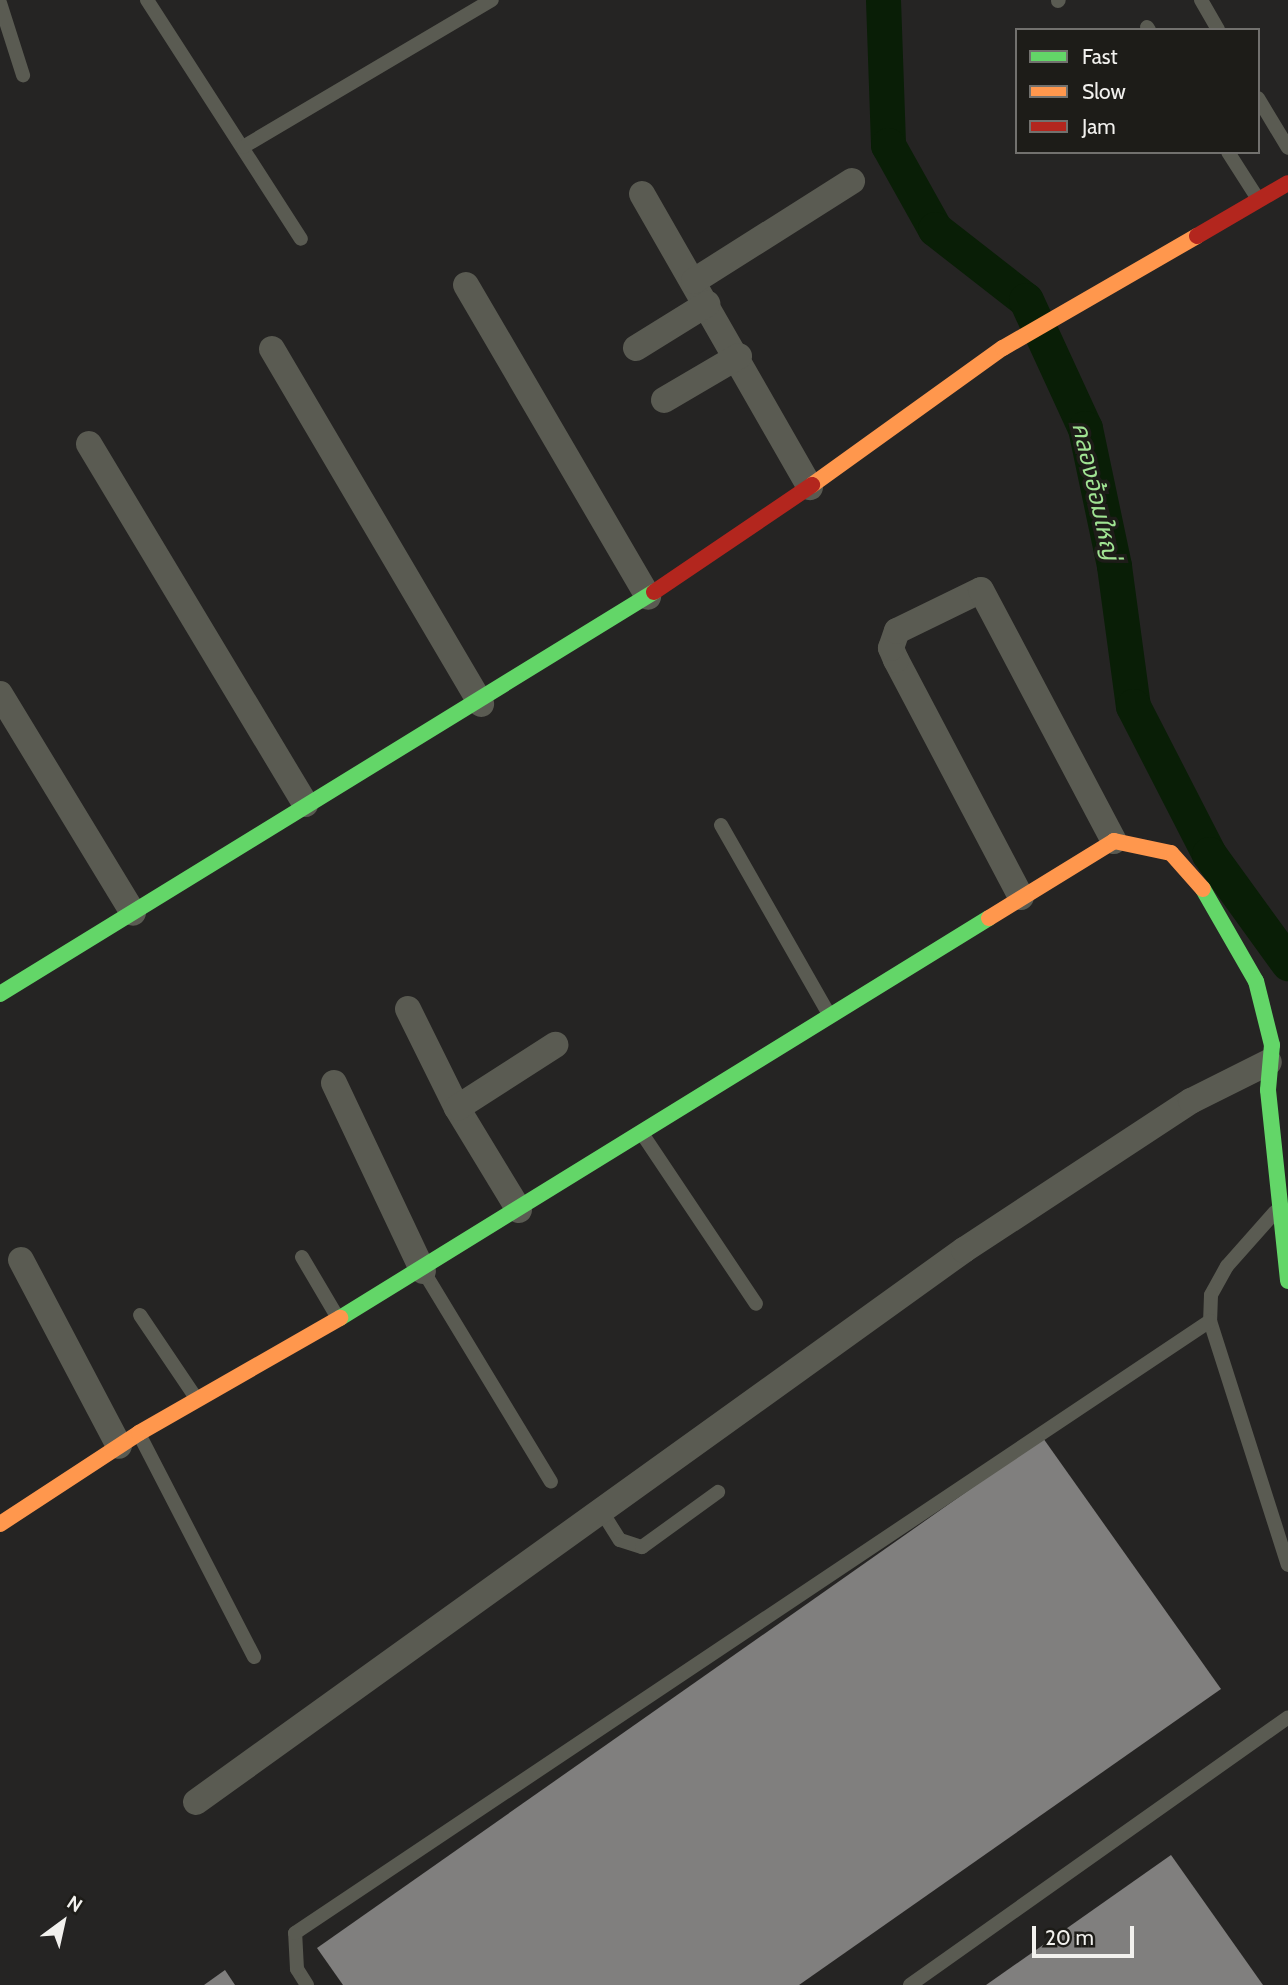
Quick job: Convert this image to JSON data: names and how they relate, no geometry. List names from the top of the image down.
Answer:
{
  "water": ["คลองอ้อมใหญ่"],
  "legend": ["Fast", "Slow", "Jam"],
  "scale_bar": "20 m",
  "north": "top right"
}
